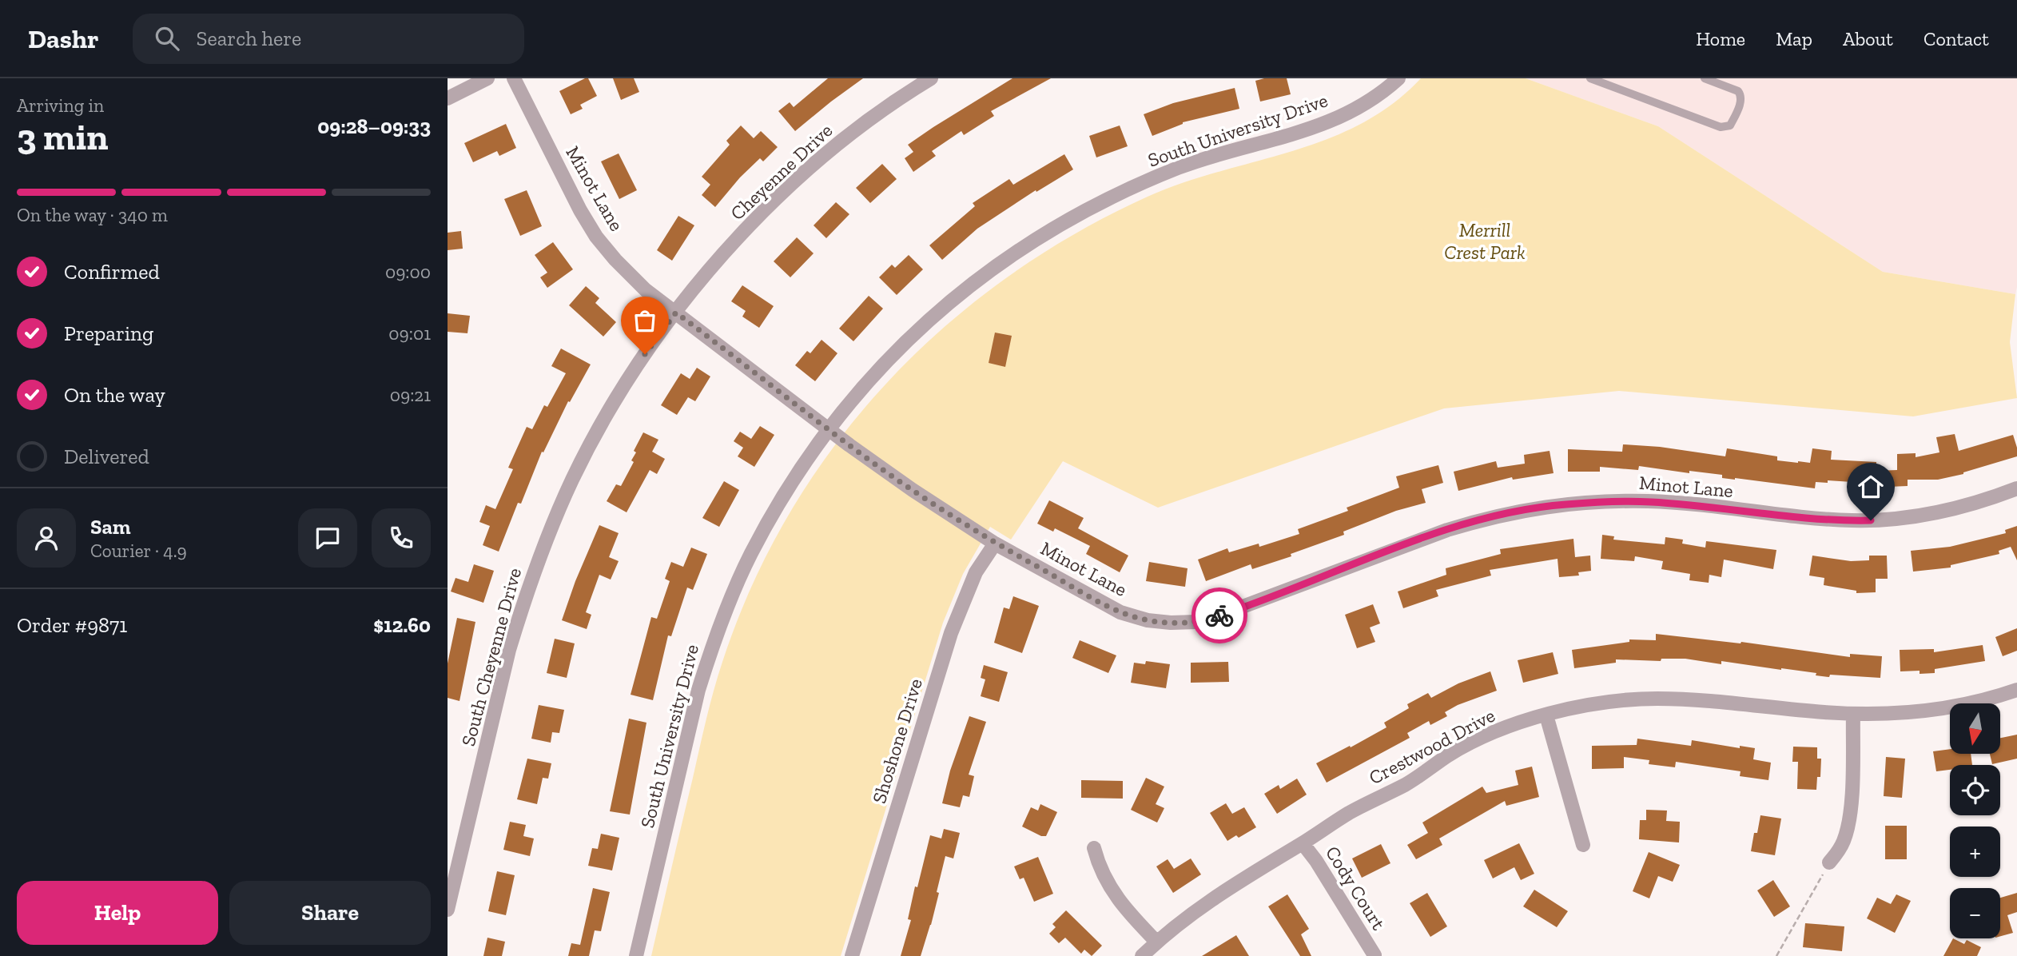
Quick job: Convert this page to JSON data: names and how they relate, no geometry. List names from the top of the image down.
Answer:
{
  "streets": {
    "street": [
      "South University Drive",
      "Cheyenne Drive",
      "Minot Lane",
      "South Cheyenne Drive",
      "Shoshone Drive",
      "Crestwood Drive",
      "Cody Court"
    ]
  },
  "crossings": [
    ["South University Drive", "Minot Lane"],
    ["Cheyenne Drive", "Minot Lane"],
    ["Cheyenne Drive", "South Cheyenne Drive"],
    ["Minot Lane", "South Cheyenne Drive"],
    ["Minot Lane", "Shoshone Drive"],
    ["Crestwood Drive", "Cody Court"]
  ],
  "parks": ["Merrill Crest Park"],
  "north": "bottom",
  "page": {
    "header": "Dashr",
    "search": "Search here",
    "nav": [
      "Home",
      "Map",
      "About",
      "Contact"
    ],
    "heading": ["3 min", "Arriving in", "09:28–09:33"],
    "panel": [
      "Sam",
      "Courier · 4.9",
      "Order #9871",
      "$12.60"
    ],
    "bar": "On the way · 340 m",
    "list": [
      ["Confirmed", "09:00"],
      ["Preparing", "09:01"],
      ["On the way", "09:21"],
      "Delivered"
    ],
    "map_buttons": ["+", "−"],
    "buttons": ["Help", "Share"]
  }
}
